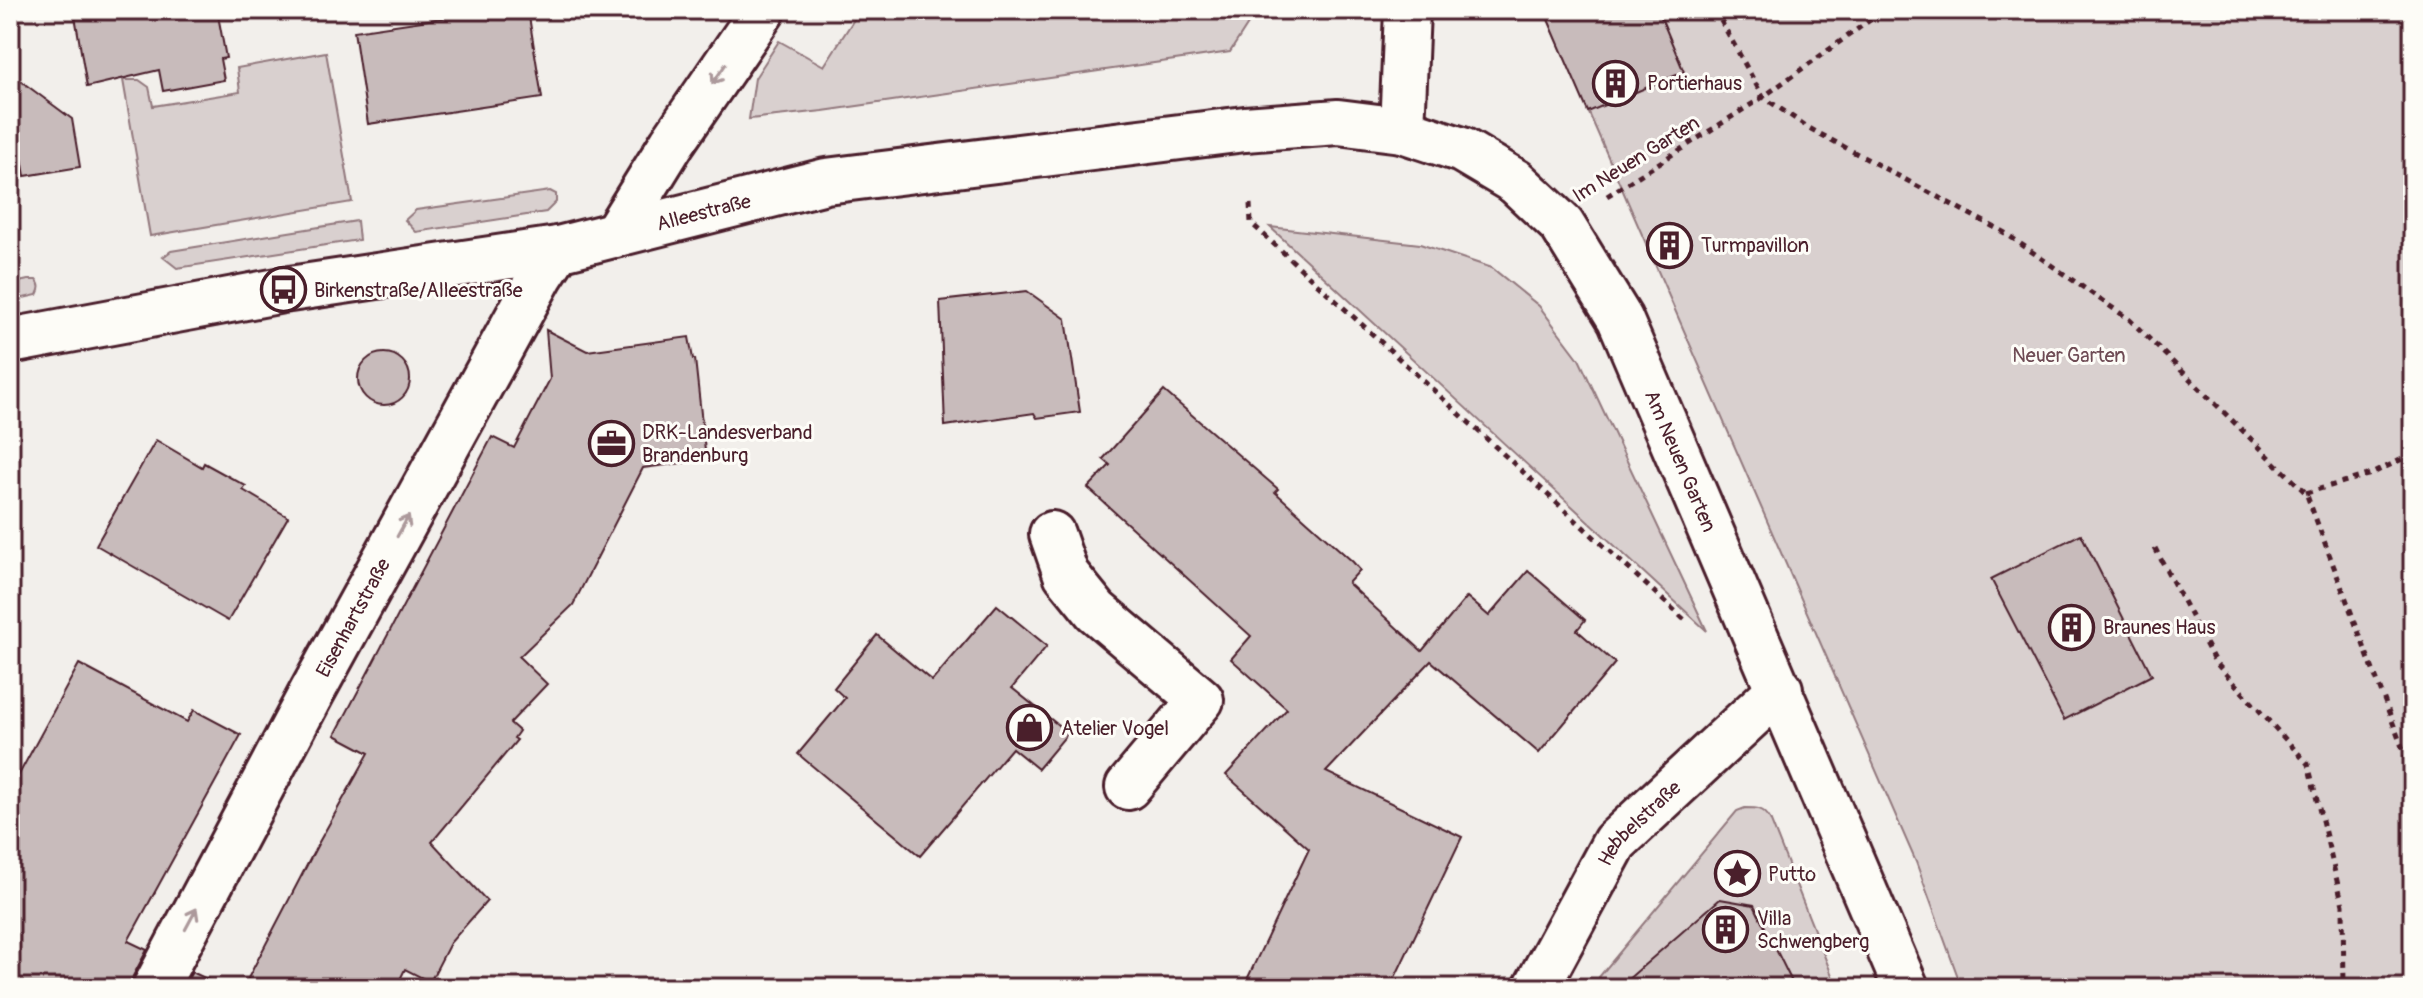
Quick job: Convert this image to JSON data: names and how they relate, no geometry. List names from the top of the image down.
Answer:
{
  "streets": {
    "street": [
      "Alleestraße",
      "Am Neuen Garten",
      "Eisenhartstraße",
      "Hebbelstraße"
    ],
    "path": ["Im Neuen Garten"]
  },
  "crossings": [
    ["Im Neuen Garten", "Am Neuen Garten"],
    ["Alleestraße", "Am Neuen Garten"],
    ["Alleestraße", "Eisenhartstraße"],
    ["Am Neuen Garten", "Hebbelstraße"]
  ],
  "one_way": ["Eisenhartstraße"],
  "parks": ["Neuer Garten"],
  "places": {
    "building": [
      "Portierhaus",
      "Turmpavillon",
      "Braunes Haus",
      "Villa Schwengberg"
    ],
    "bus stop": ["Birkenstraße/Alleestraße"],
    "office": ["DRK-Landesverband Brandenburg"],
    "shop": ["Atelier Vogel"],
    "place": ["Putto"]
  }
}
